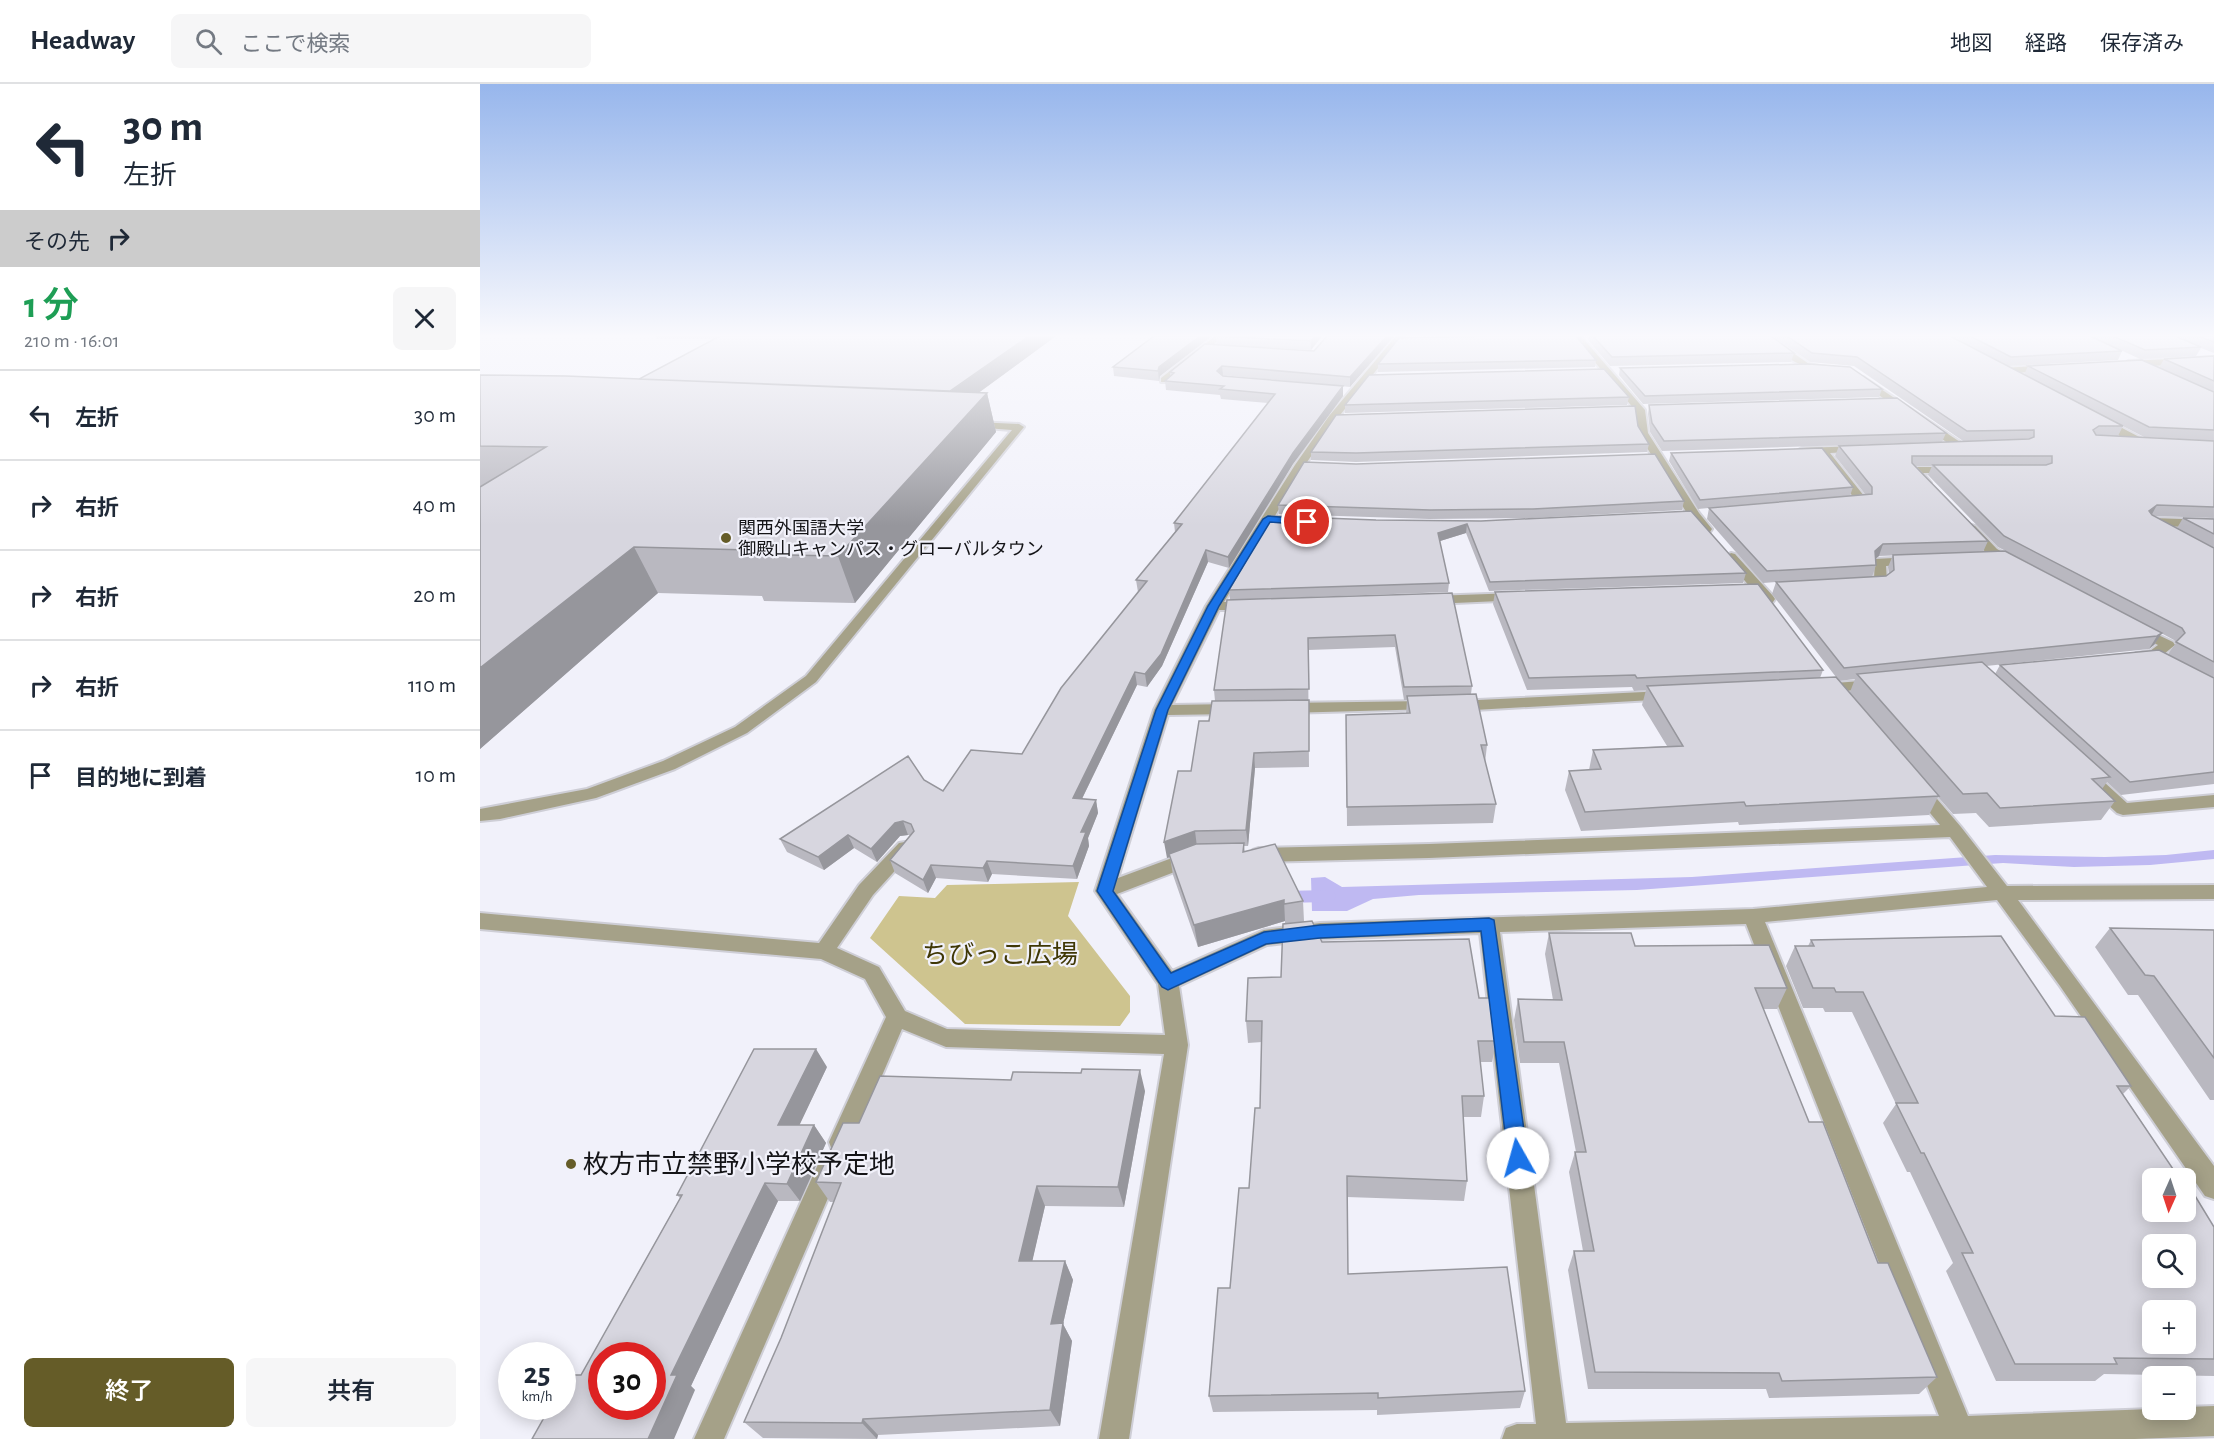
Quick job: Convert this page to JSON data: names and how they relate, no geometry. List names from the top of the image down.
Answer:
{
  "parks": ["ちびっこ広場"],
  "places": ["関西外国語大学 御殿山キャンパス・グローバルタウン", "枚方市立禁野小学校予定地"],
  "north": "bottom",
  "page": {
    "header": "Headway",
    "search": "ここで検索",
    "nav": ["地図", "経路", "保存済み"],
    "turn": ["30 m", "左折"],
    "then": "その先",
    "heading": ["1 分", "210 m · 16:01"],
    "list": [
      {
        "name": "左折",
        "value": "30 m"
      },
      {
        "name": "右折",
        "value": "40 m"
      },
      {
        "name": "右折",
        "value": "20 m"
      },
      {
        "name": "右折",
        "value": "110 m"
      },
      {
        "name": "目的地に到着",
        "value": "10 m"
      }
    ],
    "map_buttons": ["+", "−"],
    "speed": "25 km/h",
    "limit": "30",
    "buttons": ["終了", "共有"]
  }
}
